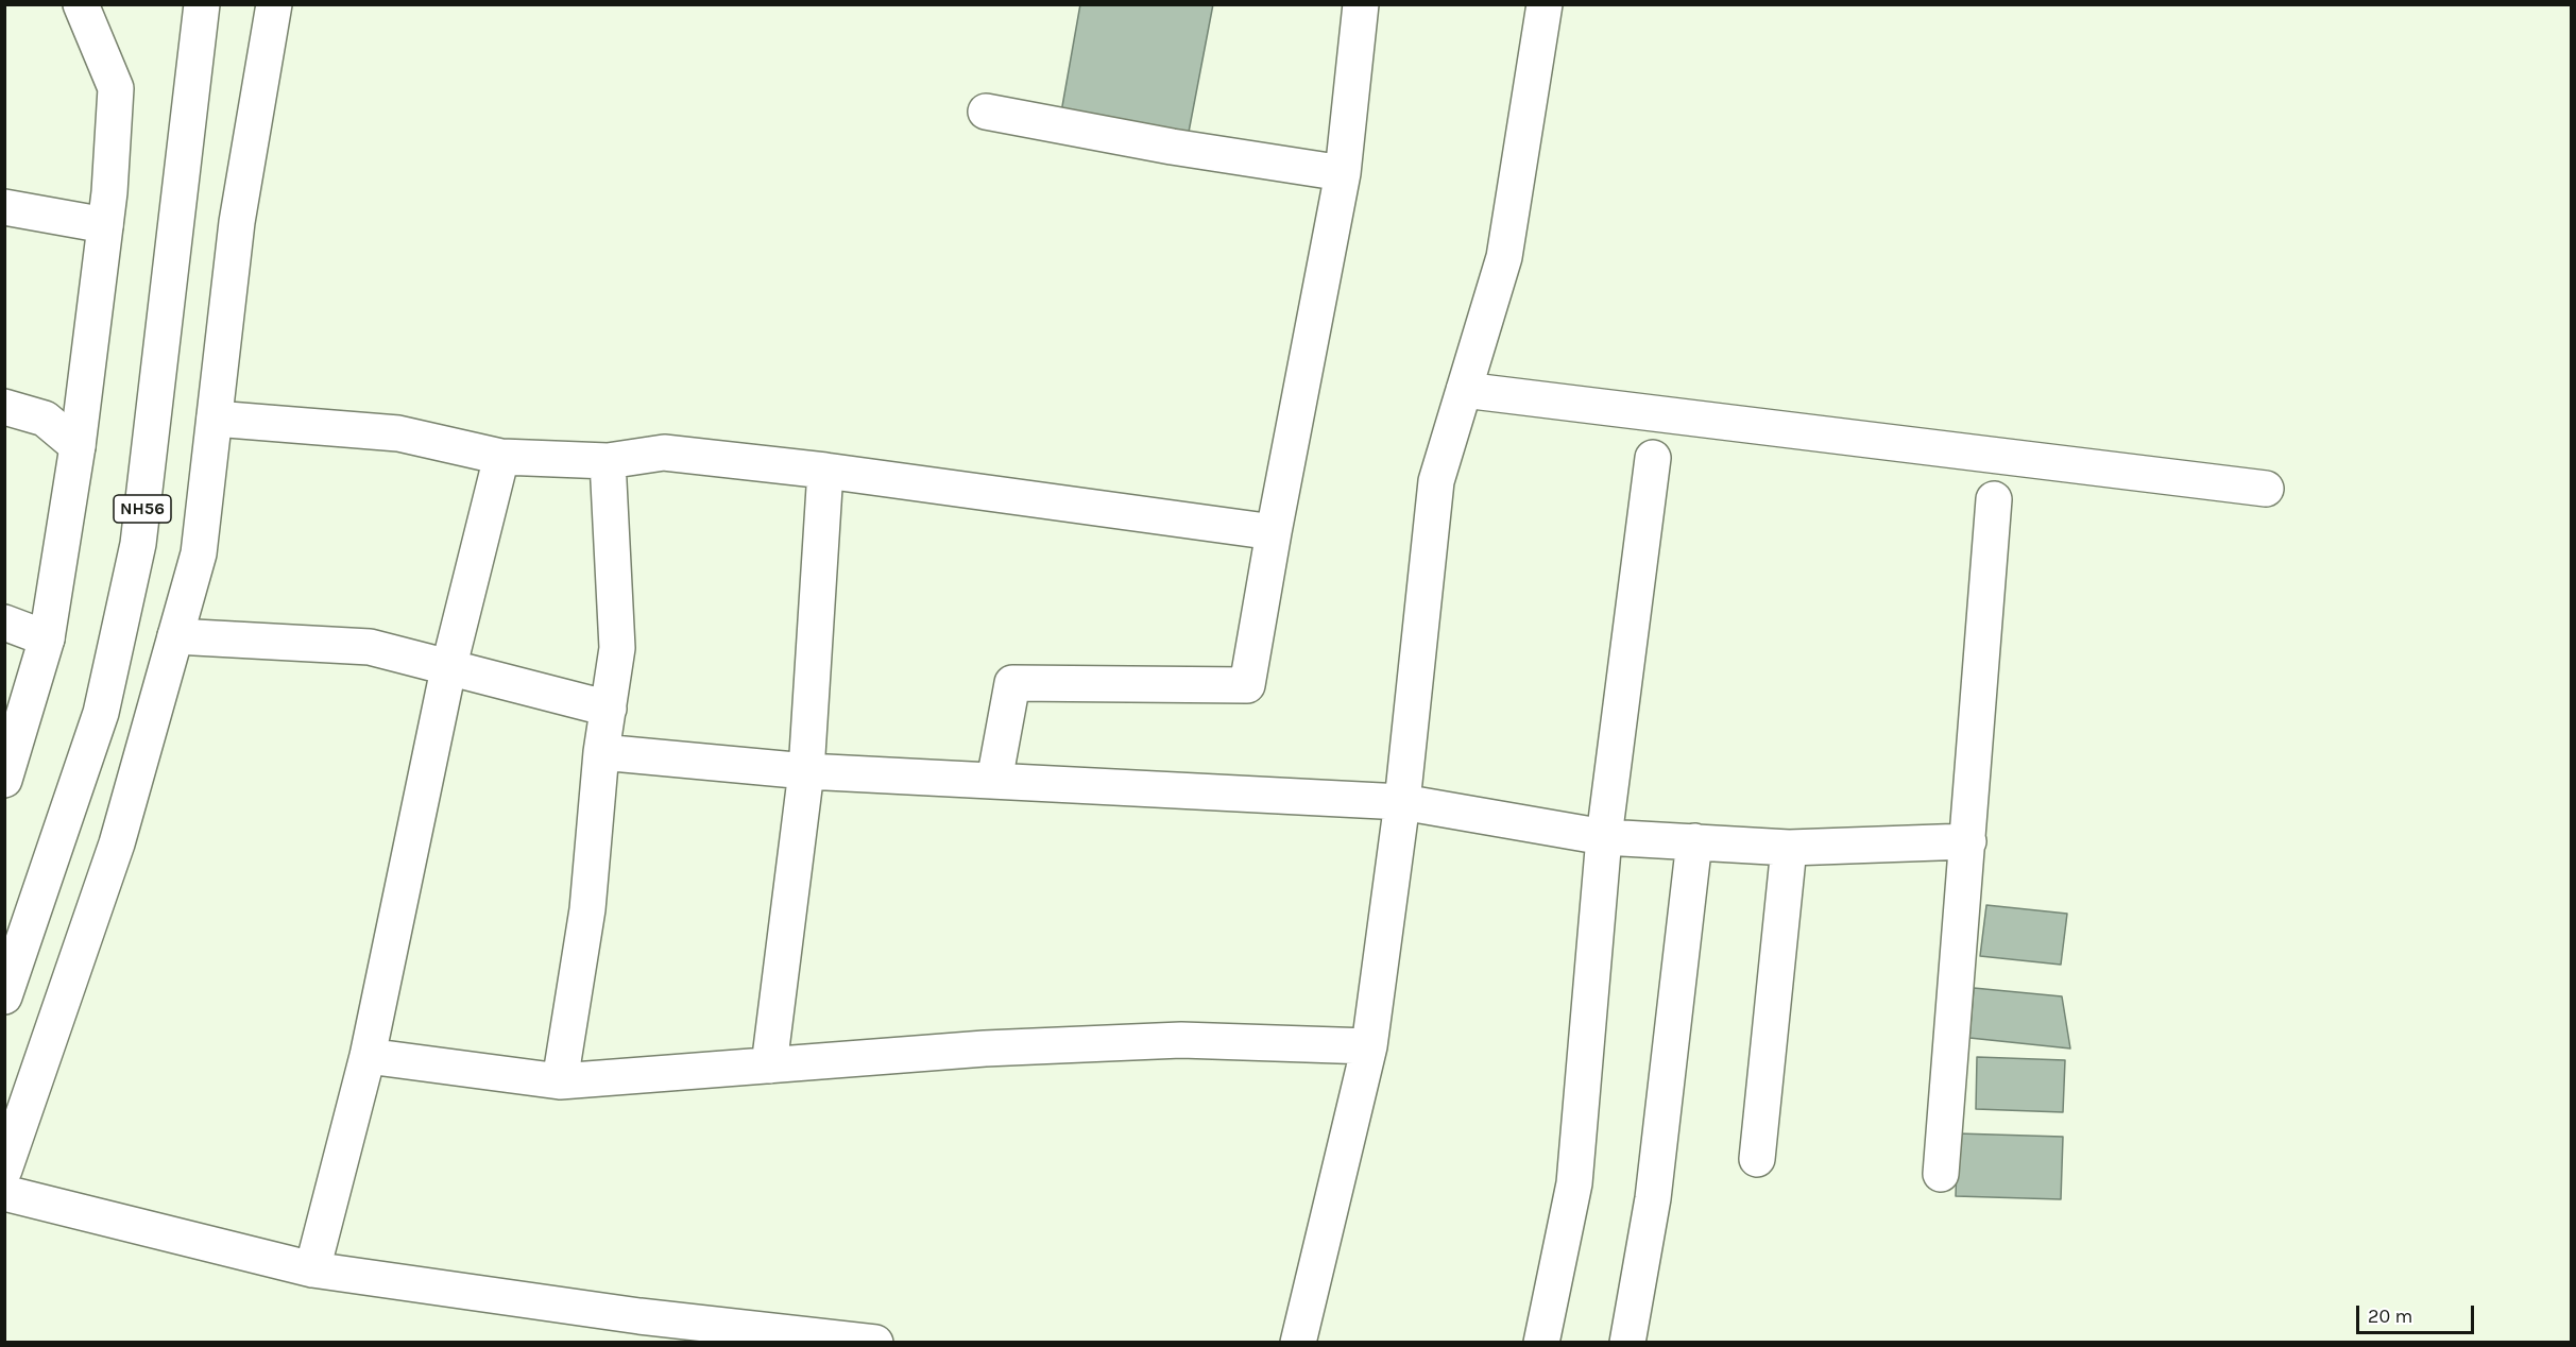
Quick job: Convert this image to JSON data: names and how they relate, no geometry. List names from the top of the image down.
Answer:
{
  "streets": {
    "main road": ["NH56"]
  },
  "scale_bar": "20 m"
}
